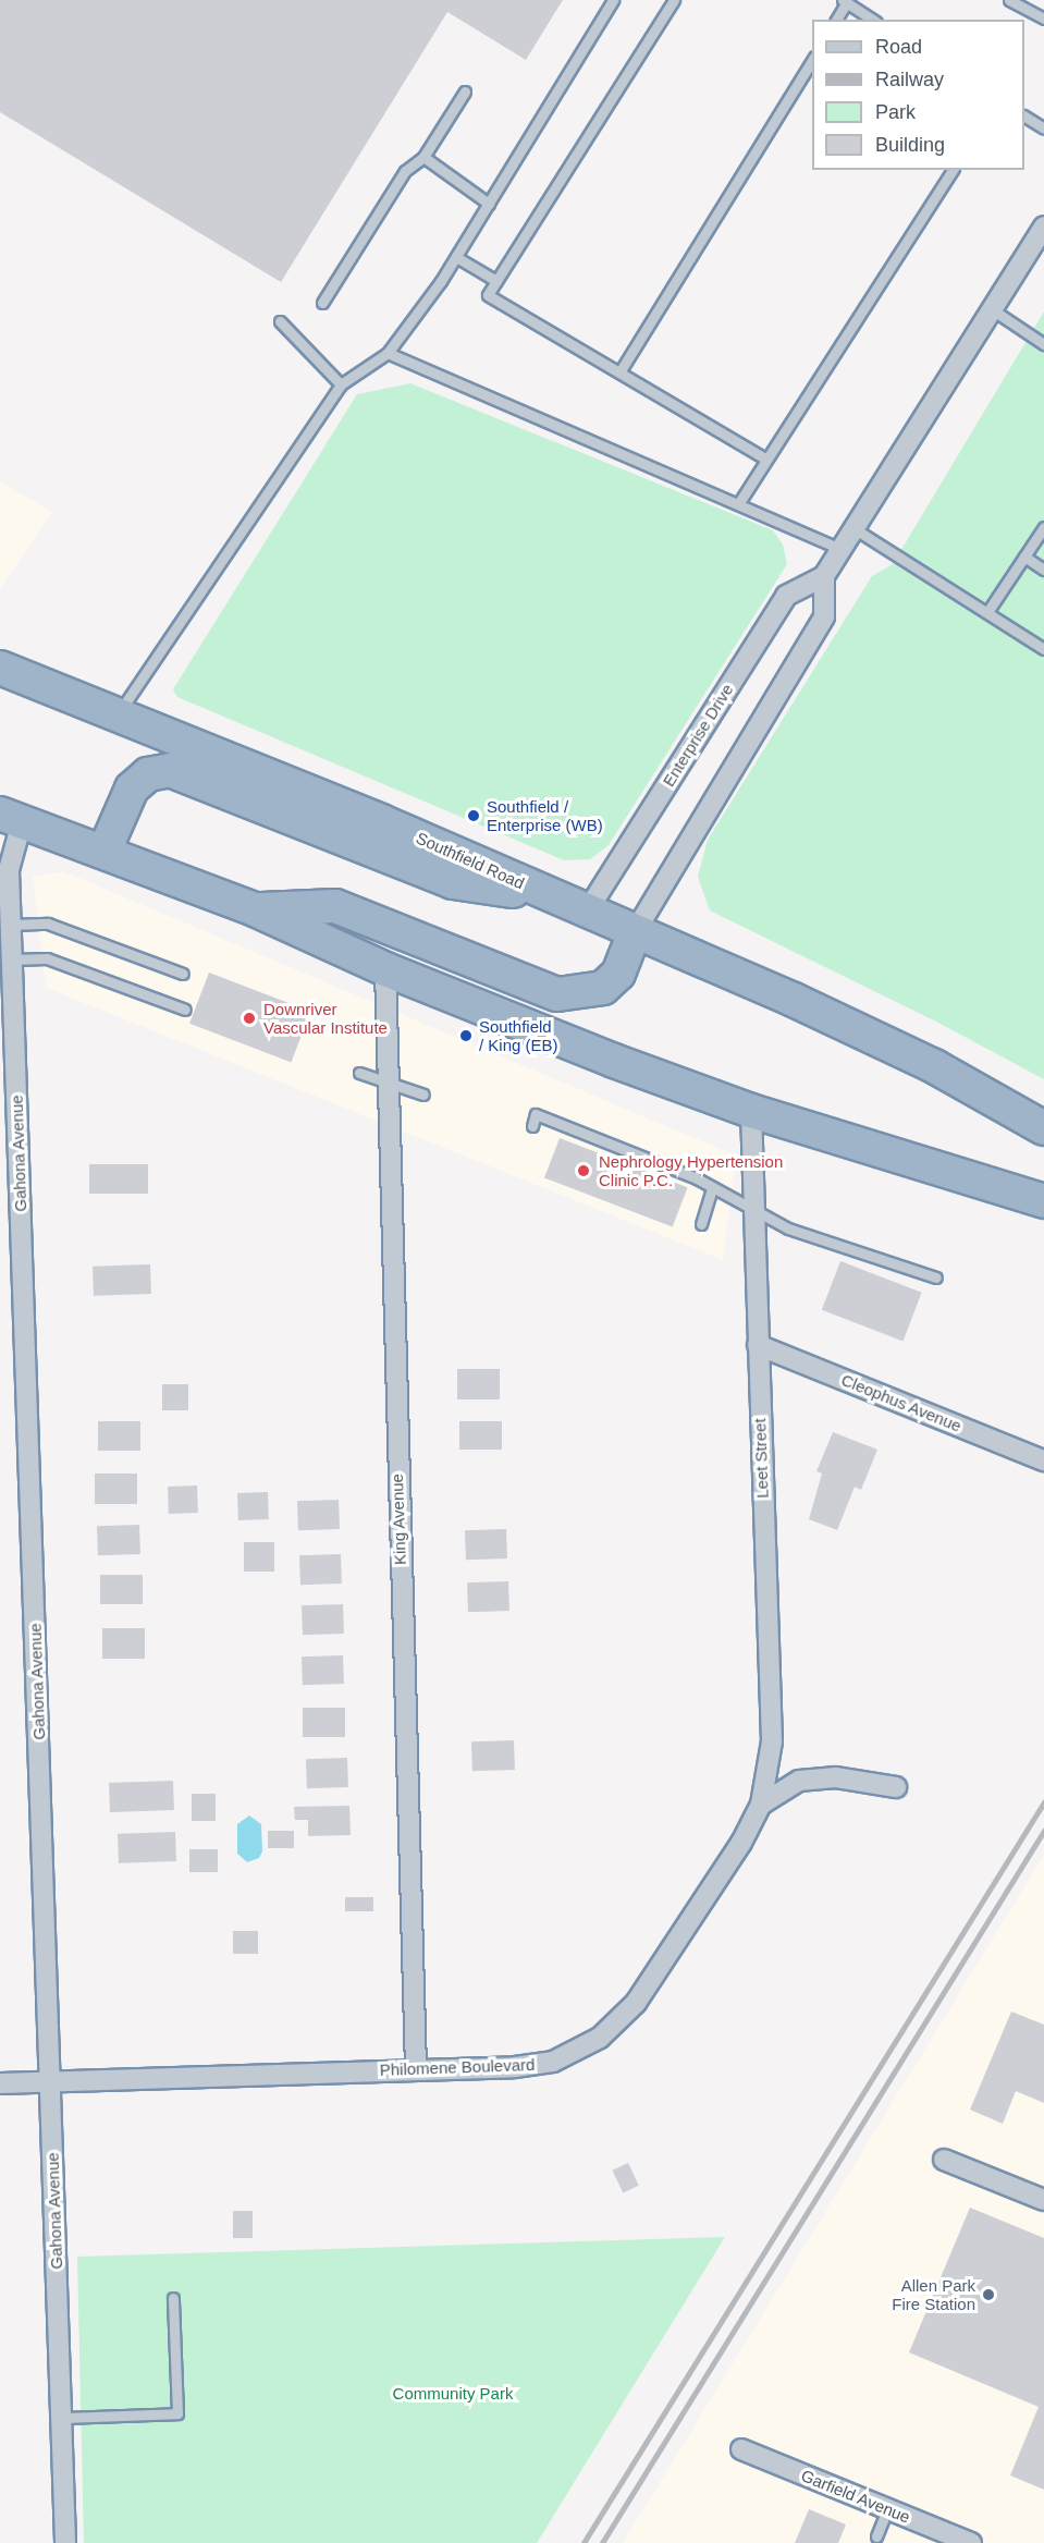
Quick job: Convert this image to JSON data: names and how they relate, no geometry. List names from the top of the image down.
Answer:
{
  "streets": {
    "highway": ["Southfield Road"],
    "street": [
      "Enterprise Drive",
      "Gahona Avenue",
      "Cleophus Avenue",
      "Leet Street",
      "King Avenue",
      "Philomene Boulevard",
      "Garfield Avenue"
    ]
  },
  "crossings": [
    ["Enterprise Drive", "Southfield Road"],
    ["Gahona Avenue", "Philomene Boulevard"],
    ["Cleophus Avenue", "Leet Street"],
    ["Leet Street", "Philomene Boulevard"],
    ["King Avenue", "Philomene Boulevard"]
  ],
  "parks": ["Community Park"],
  "places": [
    "Southfield / Enterprise (WB)",
    "Downriver Vascular Institute",
    "Southfield / King (EB)",
    "Nephrology Hypertension Clinic P.C.",
    "Allen Park Fire Station"
  ],
  "legend": [
    "Road",
    "Railway",
    "Park",
    "Building"
  ]
}
